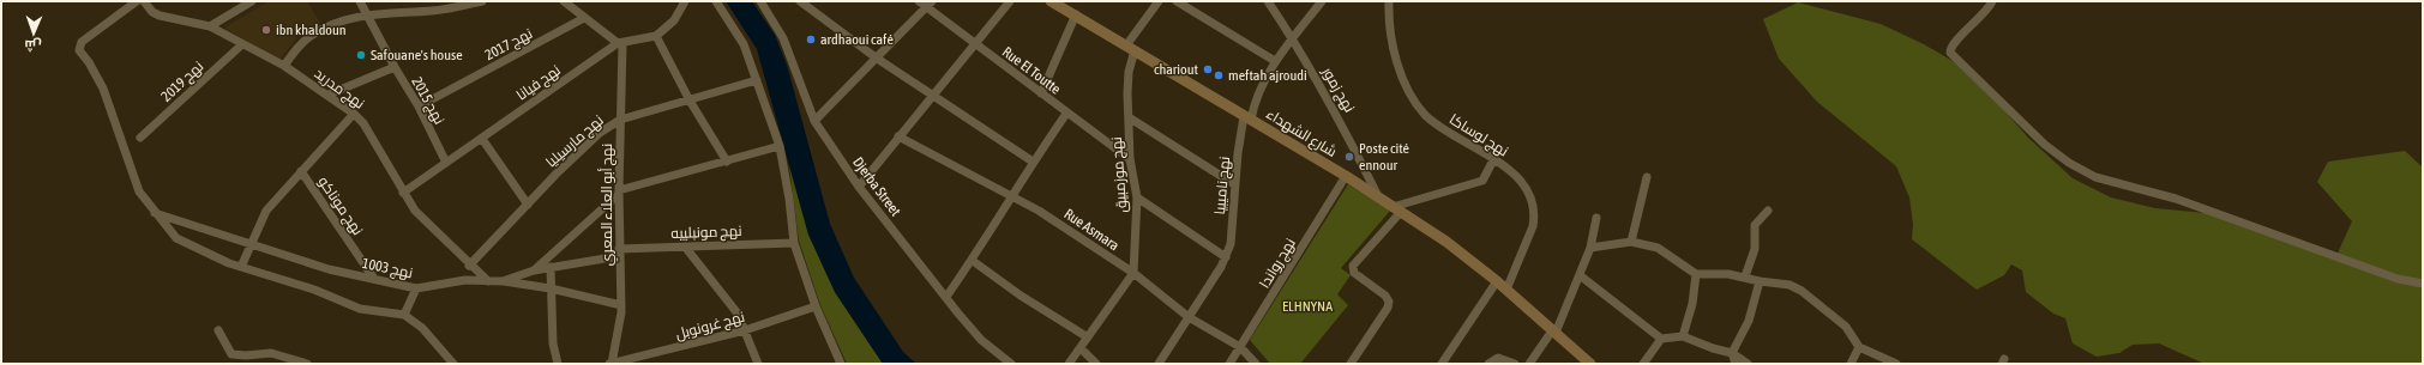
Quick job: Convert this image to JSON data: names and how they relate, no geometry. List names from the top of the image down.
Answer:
{
  "streets": {
    "main road": ["شارع الشهداء"],
    "street": [
      "نهج 2017",
      "Rue El Toutte",
      "نهج 2019",
      "نهج فيانا",
      "نهج مدريد",
      "نهج زمور",
      "نهج 2015",
      "نهج لوساكا",
      "نهج مارسيليا",
      "نهج موزمبيق",
      "نهج ناميبيا",
      "Djerba Street",
      "نهج أبو العلاء المعري",
      "نهج موناكو",
      "Rue Asmara",
      "نهج مونبلييه",
      "نهج رواندا",
      "نهج 1003",
      "نهج غرونوبل"
    ]
  },
  "crossings": [
    ["نهج 2017", "نهج 2015"],
    ["Rue El Toutte", "نهج موزمبيق"],
    ["نهج 2019", "نهج مدريد"],
    ["نهج فيانا", "نهج مدريد"],
    ["نهج فيانا", "نهج 2015"],
    ["نهج فيانا", "نهج أبو العلاء المعري"],
    ["نهج مدريد", "نهج مارسيليا"],
    ["نهج مدريد", "نهج موناكو"],
    ["نهج مدريد", "نهج 1003"],
    ["نهج زمور", "شارع الشهداء"],
    ["شارع الشهداء", "نهج لوساكا"],
    ["شارع الشهداء", "نهج موزمبيق"],
    ["شارع الشهداء", "نهج ناميبيا"],
    ["شارع الشهداء", "نهج رواندا"],
    ["نهج مارسيليا", "نهج أبو العلاء المعري"],
    ["نهج موزمبيق", "Rue Asmara"],
    ["نهج ناميبيا", "Rue Asmara"],
    ["نهج أبو العلاء المعري", "نهج مونبلييه"],
    ["نهج أبو العلاء المعري", "نهج 1003"],
    ["نهج أبو العلاء المعري", "نهج غرونوبل"],
    ["نهج موناكو", "نهج 1003"],
    ["Rue Asmara", "نهج رواندا"],
    ["نهج مونبلييه", "نهج 1003"]
  ],
  "parks": ["ELHNYNA"],
  "places": [
    "ibn khaldoun",
    "ardhaoui café",
    "Safouane's house",
    "chariout",
    "meftah ajroudi",
    "Poste cité ennour"
  ],
  "north": "bottom"
}
